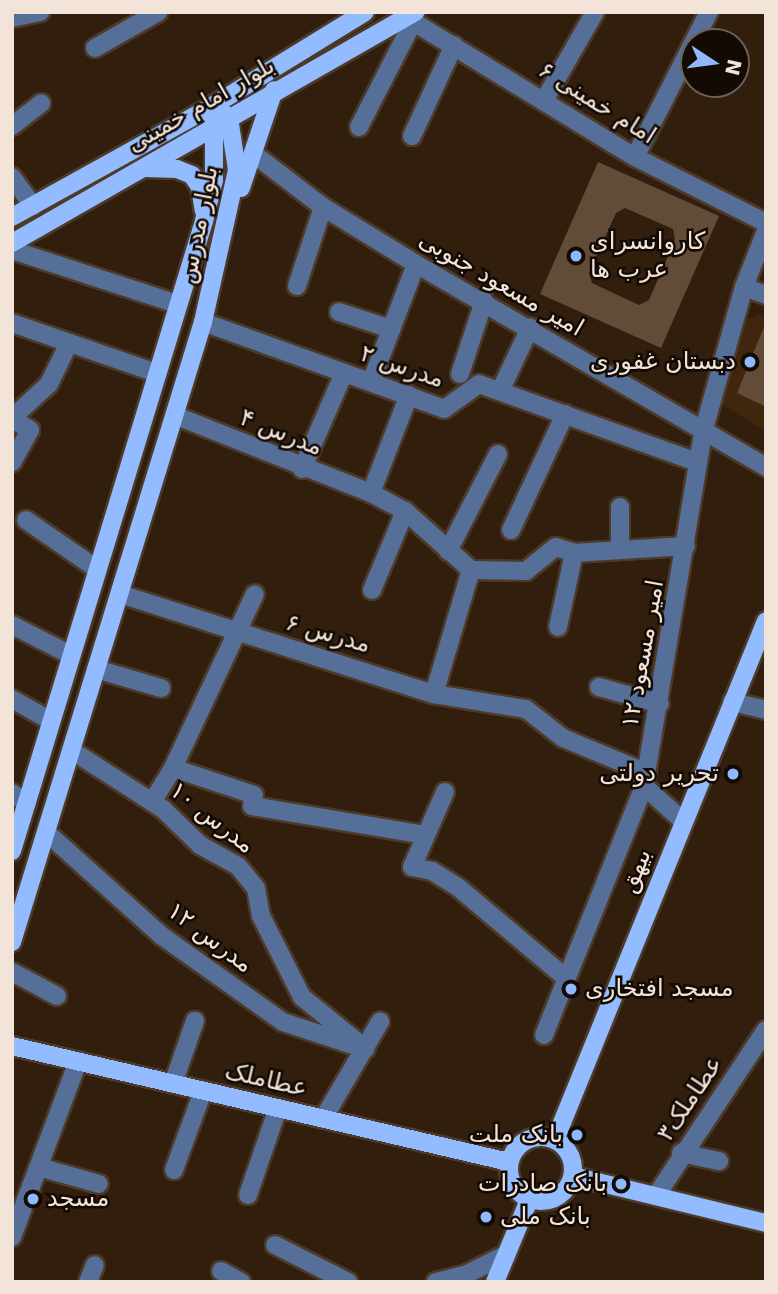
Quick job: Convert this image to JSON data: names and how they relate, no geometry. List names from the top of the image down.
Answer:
{
  "streets": {
    "main road": [
      "بلوار امام خمینی",
      "بلوار مدرس",
      "بیهق",
      "عطاملک"
    ],
    "street": [
      "امام خمینی ۶",
      "امیر مسعود جنوبی",
      "مدرس ۲",
      "مدرس ۴",
      "مدرس ۶",
      "امیر مسعود ۱۲",
      "مدرس ۱۰",
      "مدرس ۱۲",
      "عطاملک۳"
    ]
  },
  "crossings": [
    ["امام خمینی ۶", "بلوار امام خمینی"],
    ["بلوار امام خمینی", "بلوار مدرس"],
    ["بلوار مدرس", "مدرس ۲"],
    ["بلوار مدرس", "مدرس ۴"],
    ["بلوار مدرس", "مدرس ۶"],
    ["بلوار مدرس", "مدرس ۱۰"],
    ["بلوار مدرس", "مدرس ۱۲"],
    ["امیر مسعود جنوبی", "امیر مسعود ۱۲"],
    ["مدرس ۲", "امیر مسعود ۱۲"],
    ["مدرس ۶", "امیر مسعود ۱۲"],
    ["مدرس ۱۰", "مدرس ۱۲"],
    ["بیهق", "عطاملک"]
  ],
  "places": [
    "کاروانسرای عرب ها",
    "دبستان غفوری",
    "تحریر دولتی",
    "مسجد افتخاری",
    "بانک ملت",
    "بانک صادرات",
    "مسجد",
    "بانک ملی"
  ],
  "north": "right"
}
